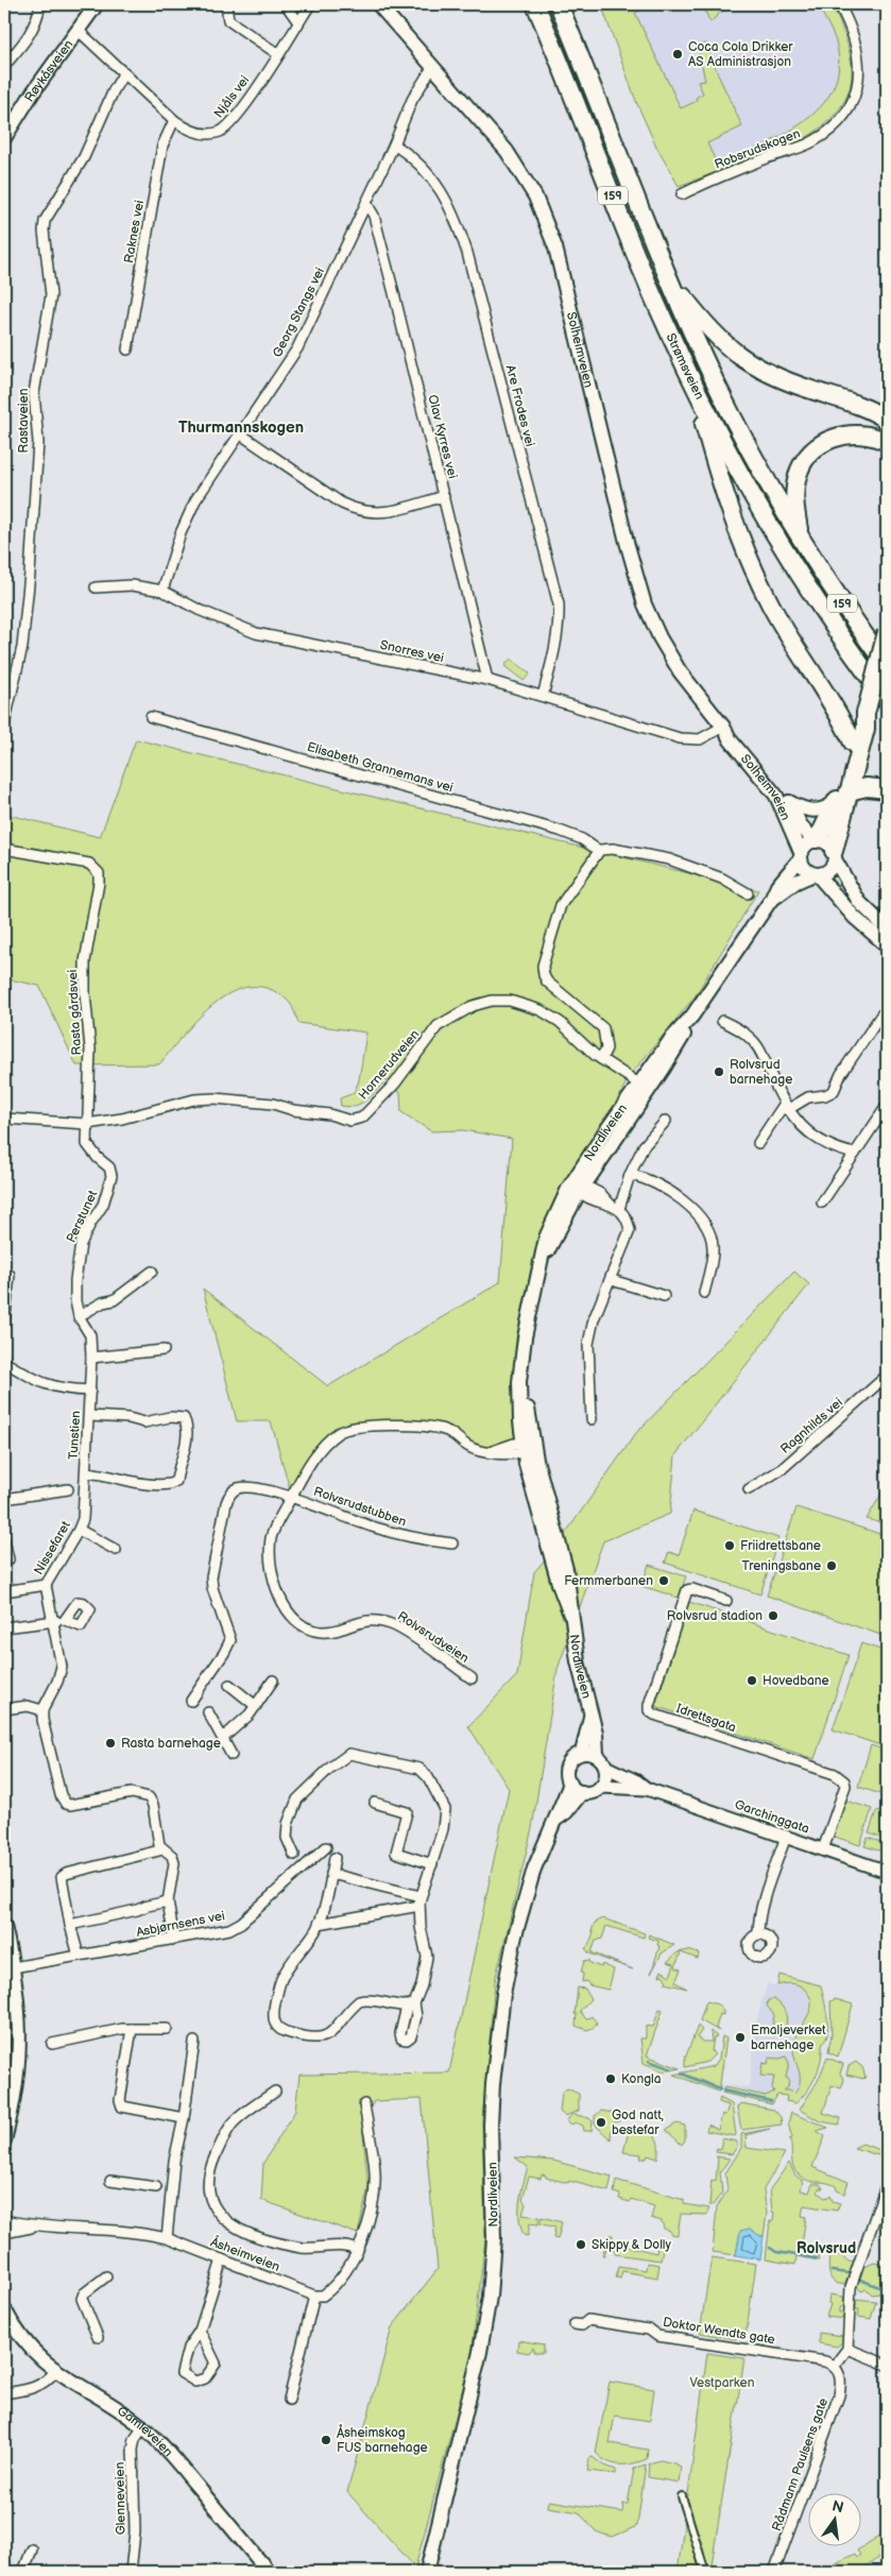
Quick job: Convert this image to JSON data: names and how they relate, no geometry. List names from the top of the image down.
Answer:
{
  "streets": {
    "highway": ["159", "Strømsveien"],
    "main road": [
      "Røykåsveien",
      "Solheimveien",
      "Nordliveien",
      "Gamleveien"
    ],
    "street": [
      "Njåls vei",
      "Robsrudskogen",
      "Raknes vei",
      "Georg Stangs vei",
      "Are Frodes vei",
      "Rastaveien",
      "Olav Kyrres vei",
      "Snorres vei",
      "Elisabeth Grannemans vei",
      "Rasta gårdsvei",
      "Hornerudveien",
      "Perstunet",
      "Ragnhilds vei",
      "Tunstien",
      "Rolvsrudstubben",
      "Nissefaret",
      "Rolvsrudveien",
      "Idrettsgata",
      "Garchinggata",
      "Asbjørnsens vei",
      "Åsheimveien",
      "Doktor Wendts gate",
      "Rådmann Paulsens gate",
      "Glenneveien"
    ]
  },
  "crossings": [
    ["Røykåsveien", "Njåls vei"],
    ["Njåls vei", "Raknes vei"],
    ["Njåls vei", "Rastaveien"],
    ["Georg Stangs vei", "Solheimveien"],
    ["Georg Stangs vei", "Are Frodes vei"],
    ["Georg Stangs vei", "Olav Kyrres vei"],
    ["Georg Stangs vei", "Snorres vei"],
    ["Solheimveien", "Snorres vei"],
    ["Solheimveien", "Nordliveien"],
    ["Are Frodes vei", "Snorres vei"],
    ["Olav Kyrres vei", "Snorres vei"],
    ["Rasta gårdsvei", "Hornerudveien"],
    ["Rasta gårdsvei", "Perstunet"],
    ["Hornerudveien", "Nordliveien"],
    ["Hornerudveien", "Perstunet"],
    ["Nordliveien", "Rolvsrudveien"],
    ["Nordliveien", "Garchinggata"],
    ["Perstunet", "Tunstien"],
    ["Tunstien", "Nissefaret"],
    ["Rolvsrudstubben", "Rolvsrudveien"],
    ["Idrettsgata", "Garchinggata"],
    ["Doktor Wendts gate", "Rådmann Paulsens gate"],
    ["Gamleveien", "Glenneveien"]
  ],
  "districts": ["Thurmannskogen", "Rolvsrud"],
  "parks": ["Vestparken"],
  "places": [
    "Coca Cola Drikker AS Administrasjon",
    "Rolvsrud barnehage",
    "Friidrettsbane",
    "Treningsbane",
    "Fermmerbanen",
    "Rolvsrud stadion",
    "Hovedbane",
    "Rasta barnehage",
    "Emaljeverket barnehage",
    "Kongla",
    "God natt, bestefar",
    "Skippy & Dolly",
    "Åsheimskog FUS barnehage"
  ],
  "north": "top"
}
